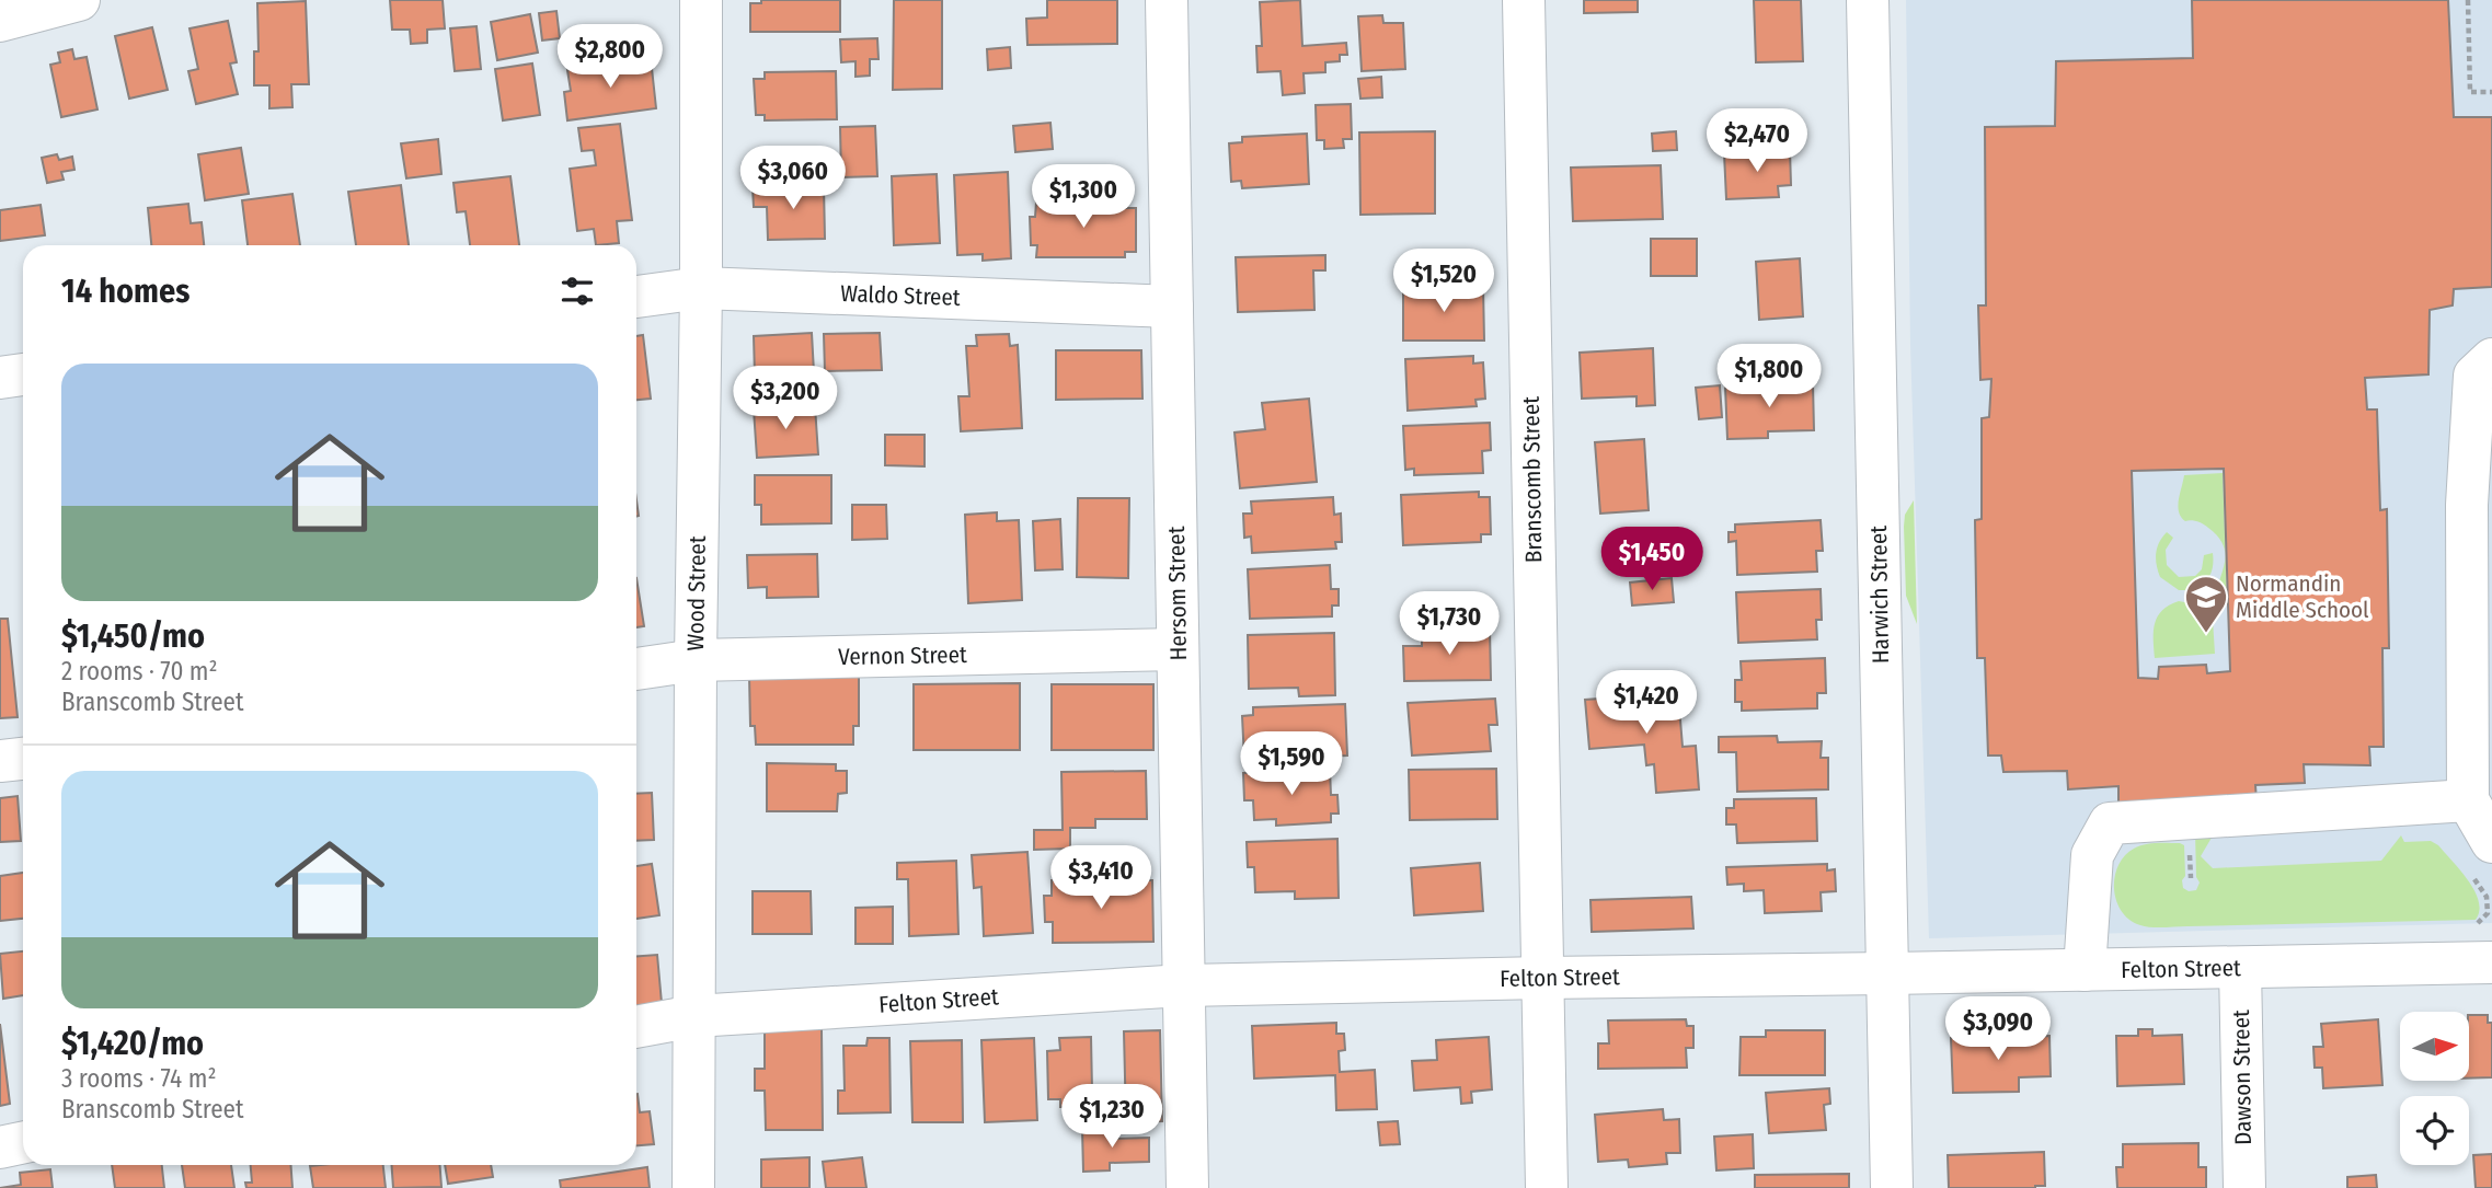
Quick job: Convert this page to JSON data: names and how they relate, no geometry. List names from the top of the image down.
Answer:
{
  "streets": {
    "street": [
      "Waldo Street",
      "Branscomb Street",
      "Wood Street",
      "Hersom Street",
      "Harwich Street",
      "Vernon Street",
      "Felton Street",
      "Dawson Street"
    ]
  },
  "crossings": [
    ["Waldo Street", "Wood Street"],
    ["Waldo Street", "Hersom Street"],
    ["Branscomb Street", "Felton Street"],
    ["Wood Street", "Vernon Street"],
    ["Wood Street", "Felton Street"],
    ["Hersom Street", "Vernon Street"],
    ["Hersom Street", "Felton Street"],
    ["Harwich Street", "Felton Street"],
    ["Felton Street", "Dawson Street"]
  ],
  "places": {
    "school or university": ["Normandin Middle School"]
  },
  "north": "right",
  "page": {
    "price": [
      "$2,800",
      "$2,470",
      "$3,060",
      "$1,300",
      "$1,520",
      "$1,800",
      "$3,200",
      "$1,450",
      "$1,730",
      "$1,420",
      "$1,590",
      "$3,410",
      "$3,090",
      "$1,230"
    ],
    "heading": "14 homes",
    "list": [
      {
        "name": "$1,450/mo",
        "note": "2 rooms · 70 m² · Branscomb Street"
      },
      {
        "name": "$1,420/mo",
        "note": "3 rooms · 74 m² · Branscomb Street"
      }
    ]
  }
}
